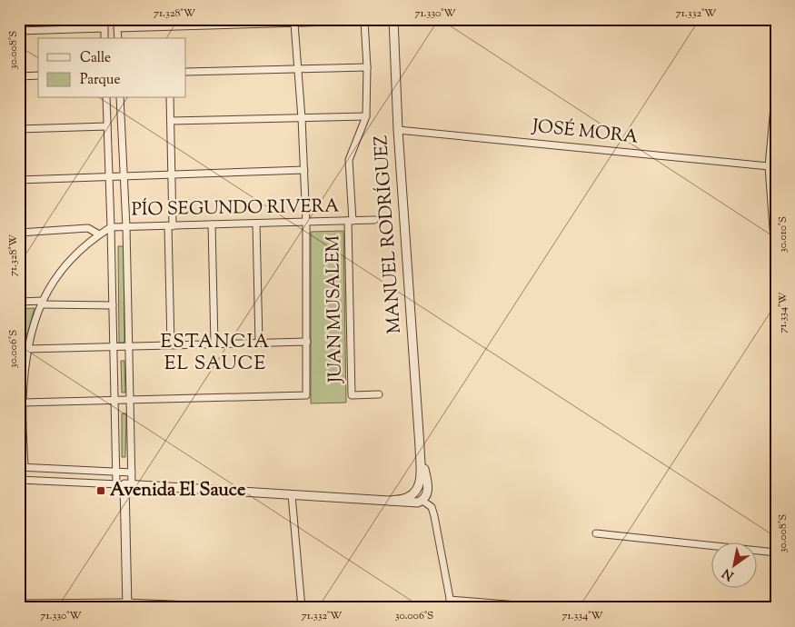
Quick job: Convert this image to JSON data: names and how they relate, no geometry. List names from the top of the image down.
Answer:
{
  "streets": {
    "street": [
      "JOSÉ MORA",
      "PÍO SEGUNDO RIVERA",
      "MANUEL RODRÍGUEZ",
      "JUAN MUSALEM"
    ]
  },
  "crossings": [
    ["JOSÉ MORA", "MANUEL RODRÍGUEZ"],
    ["PÍO SEGUNDO RIVERA", "JUAN MUSALEM"]
  ],
  "districts": ["ESTANCIA EL SAUCE"],
  "places": {
    "transit": ["Avenida El Sauce"]
  },
  "legend": ["Calle", "Parque"],
  "north": "bottom left",
  "coordinates": [
    "71.328°W",
    "71.330°W",
    "71.332°W",
    "30.008°S",
    "30.010°S",
    "71.334°W",
    "30.006°S"
  ]
}
